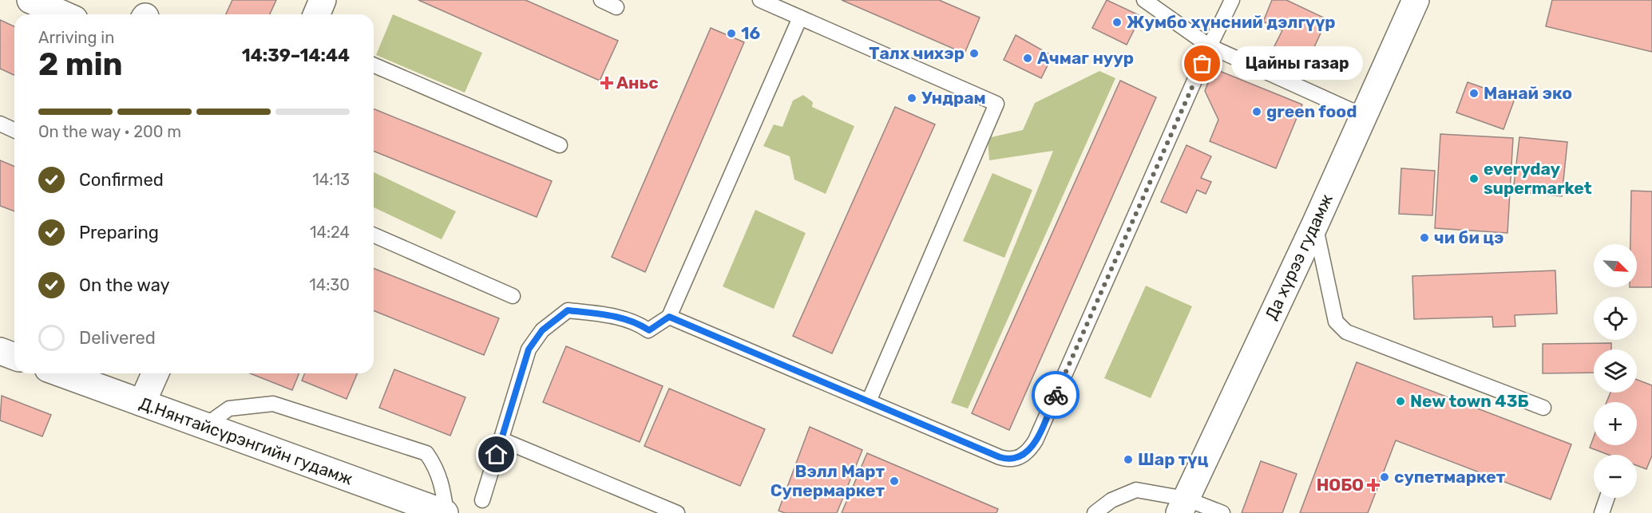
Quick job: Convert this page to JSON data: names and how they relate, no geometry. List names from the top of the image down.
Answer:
{
  "streets": {
    "main road": ["Да хүрээ гудамж", "Д.Нянтайсүрэнгийн гудамж"]
  },
  "places": {
    "other": [
      "Жумбо хүнсний дэлгүүр",
      "16",
      "Талх чихэр",
      "Ачмаг нуур",
      "Цайны газар",
      "Манай эко",
      "Ундрам",
      "green food",
      "everyday supermarket",
      "чи би цэ",
      "New town 43Б",
      "Шар түц",
      "супетмаркет",
      "Вэлл Март Супермаркет"
    ],
    "health": ["Аньс", "НОБО"]
  },
  "north": "bottom right",
  "page": {
    "heading": ["2 min", "Arriving in", "14:39–14:44"],
    "bubble": "Цайны газар",
    "bar": "On the way · 200 m",
    "list": [
      ["Confirmed", "14:13"],
      ["Preparing", "14:24"],
      ["On the way", "14:30"],
      "Delivered"
    ],
    "map_buttons": ["+", "−"]
  }
}
